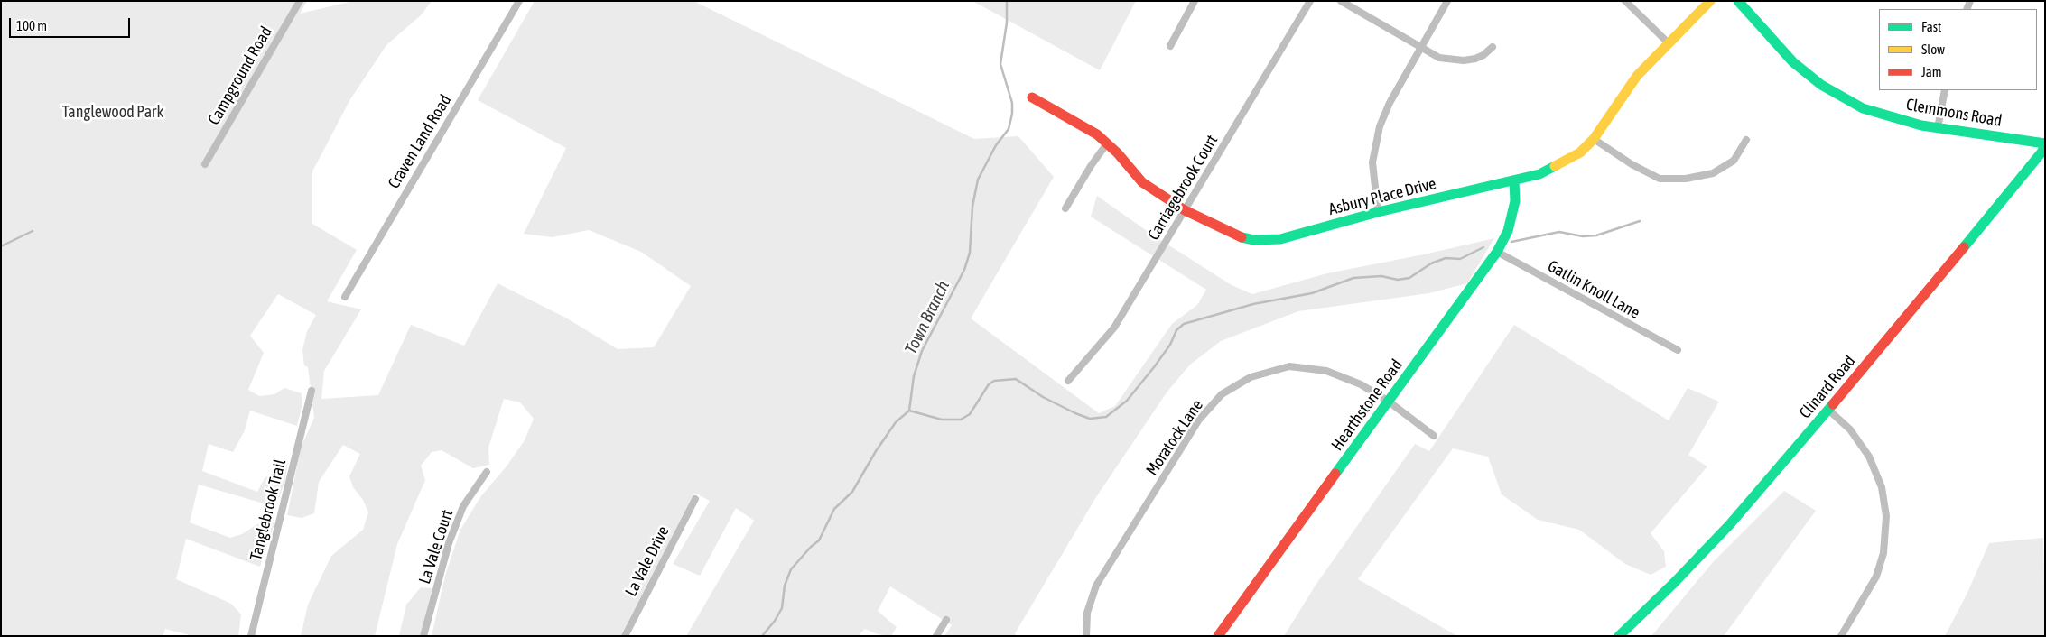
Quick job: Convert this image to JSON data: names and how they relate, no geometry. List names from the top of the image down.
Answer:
{
  "streets": {
    "street": [
      "Campground Road",
      "Clemmons Road",
      "Craven Land Road",
      "Carriagebrook Court",
      "Asbury Place Drive",
      "Gatlin Knoll Lane",
      "Clinard Road",
      "Hearthstone Road",
      "Moratock Lane",
      "Tanglebrook Trail",
      "La Vale Court",
      "La Vale Drive"
    ]
  },
  "crossings": [
    ["Clemmons Road", "Clinard Road"],
    ["Carriagebrook Court", "Asbury Place Drive"],
    ["Asbury Place Drive", "Hearthstone Road"],
    ["Gatlin Knoll Lane", "Hearthstone Road"],
    ["Hearthstone Road", "Moratock Lane"]
  ],
  "water": ["Town Branch"],
  "parks": ["Tanglewood Park"],
  "legend": ["Fast", "Slow", "Jam"],
  "scale_bar": "100 m"
}
